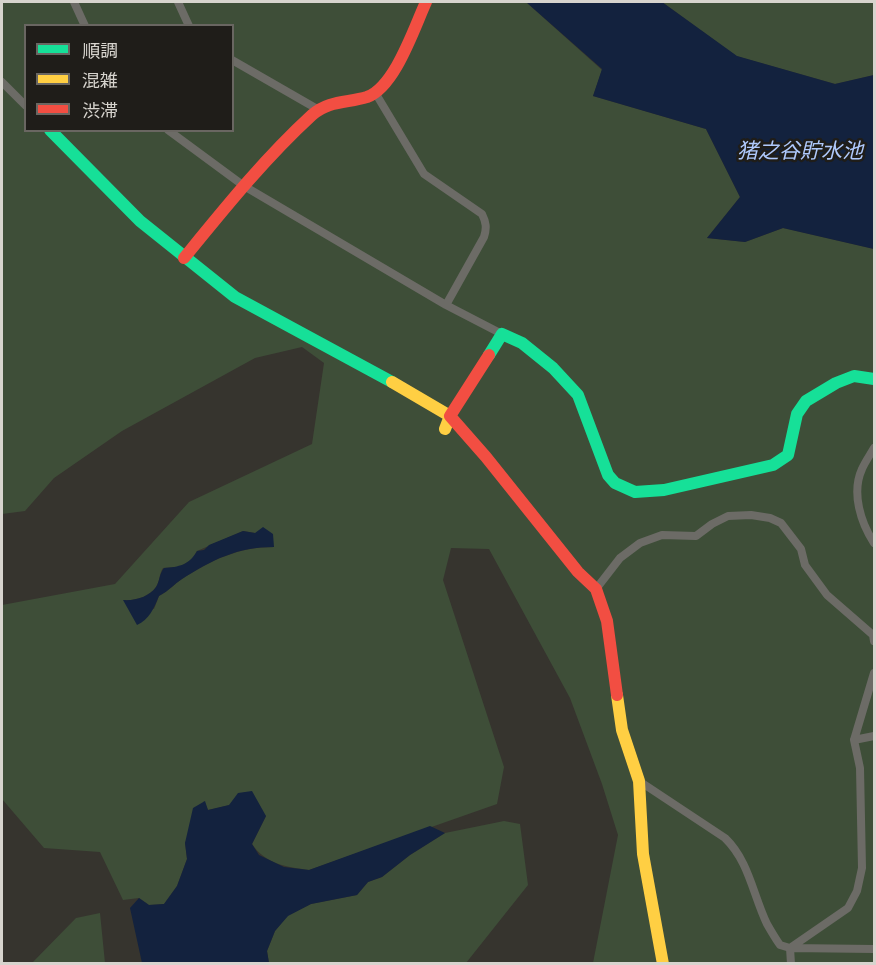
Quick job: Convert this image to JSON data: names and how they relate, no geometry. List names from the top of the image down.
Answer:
{
  "water": ["猪之谷貯水池"],
  "legend": ["順調", "混雑", "渋滞"]
}
